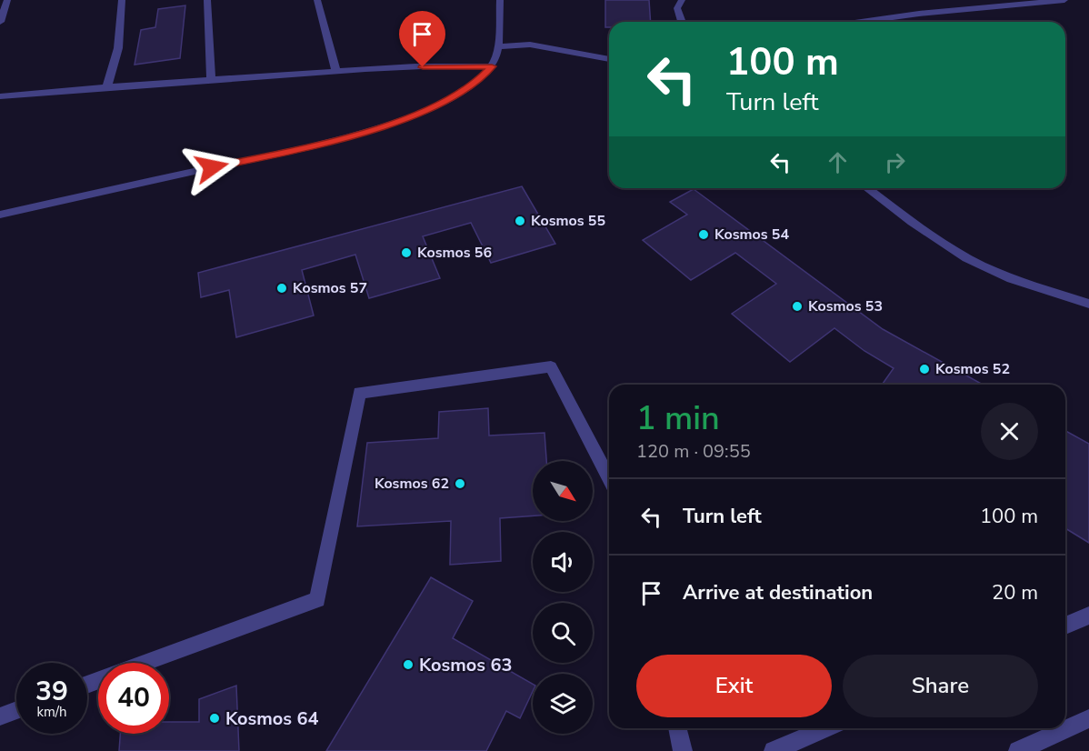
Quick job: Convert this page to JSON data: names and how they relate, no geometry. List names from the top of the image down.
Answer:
{
  "places": [
    "Kosmos 55",
    "Kosmos 54",
    "Kosmos 56",
    "Kosmos 57",
    "Kosmos 53",
    "Kosmos 52",
    "Kosmos 62",
    "Kosmos 63",
    "Kosmos 64"
  ],
  "north": "bottom right",
  "page": {
    "turn": ["100 m", "Turn left"],
    "heading": ["1 min", "120 m · 09:55"],
    "list": [
      {
        "name": "Turn left",
        "value": "100 m"
      },
      {
        "name": "Arrive at destination",
        "value": "20 m"
      }
    ],
    "buttons": ["Exit", "Share"],
    "speed": "39 km/h",
    "limit": "40"
  }
}
